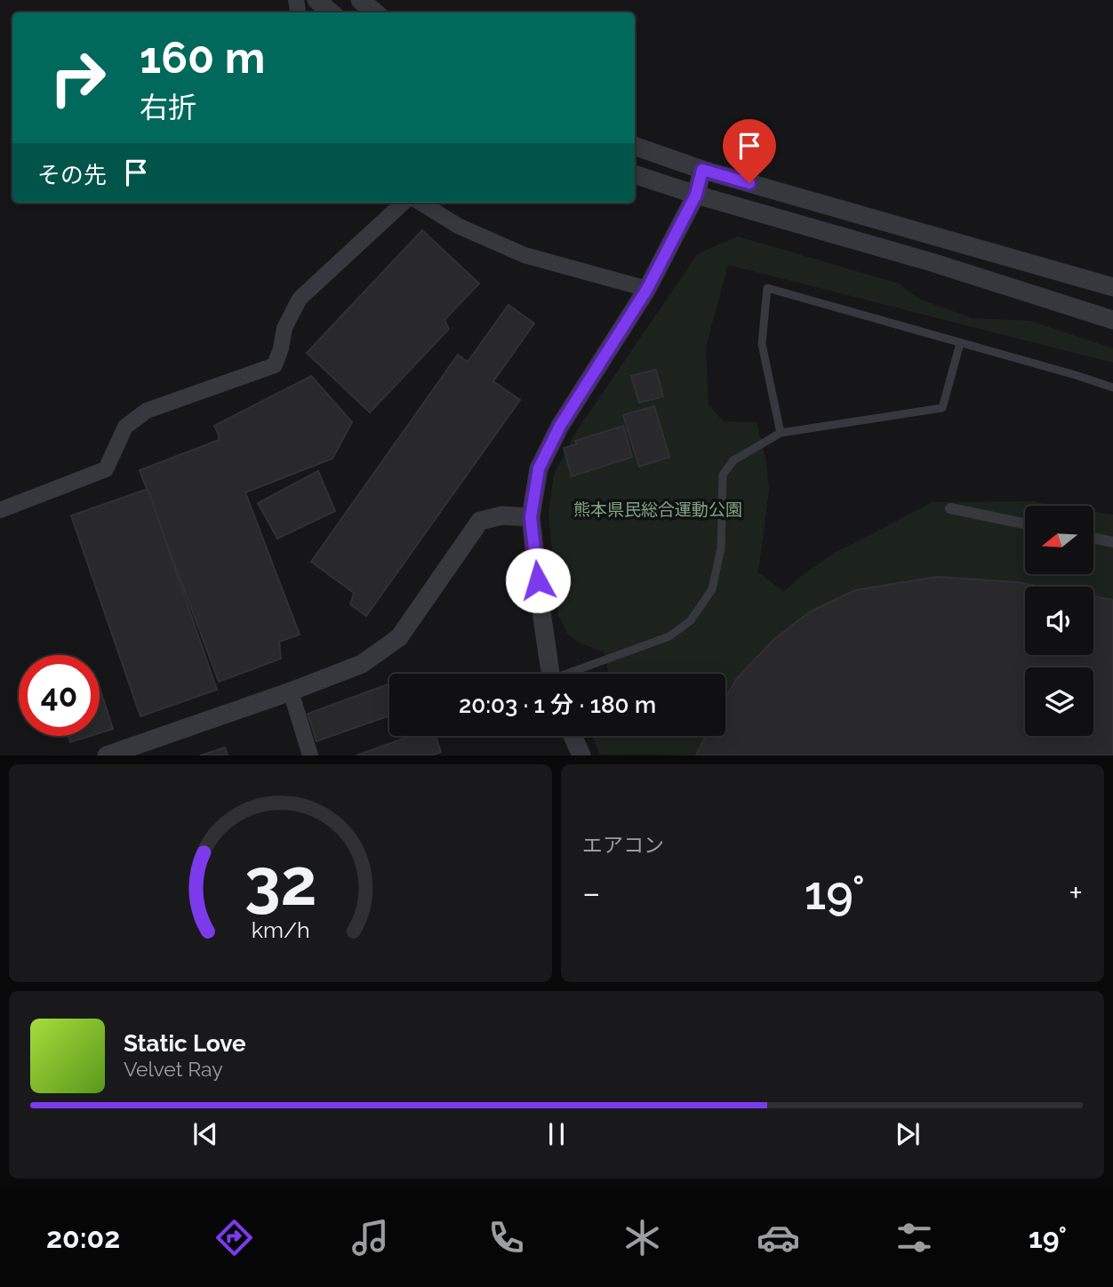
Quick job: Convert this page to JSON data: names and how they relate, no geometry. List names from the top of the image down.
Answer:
{
  "parks": ["熊本県民総合運動公園"],
  "north": "left",
  "page": {
    "turn": ["160 m", "右折"],
    "then": "その先",
    "limit": "40",
    "trip": "20:03 · 1 分 · 180 m",
    "tile": "エアコン",
    "heat": ["−", "19°", "+"],
    "song": ["Static Love", "Velvet Ray"],
    "tabs": ["20:02", "19°"],
    "gauge": ["32", "km/h"]
  }
}
